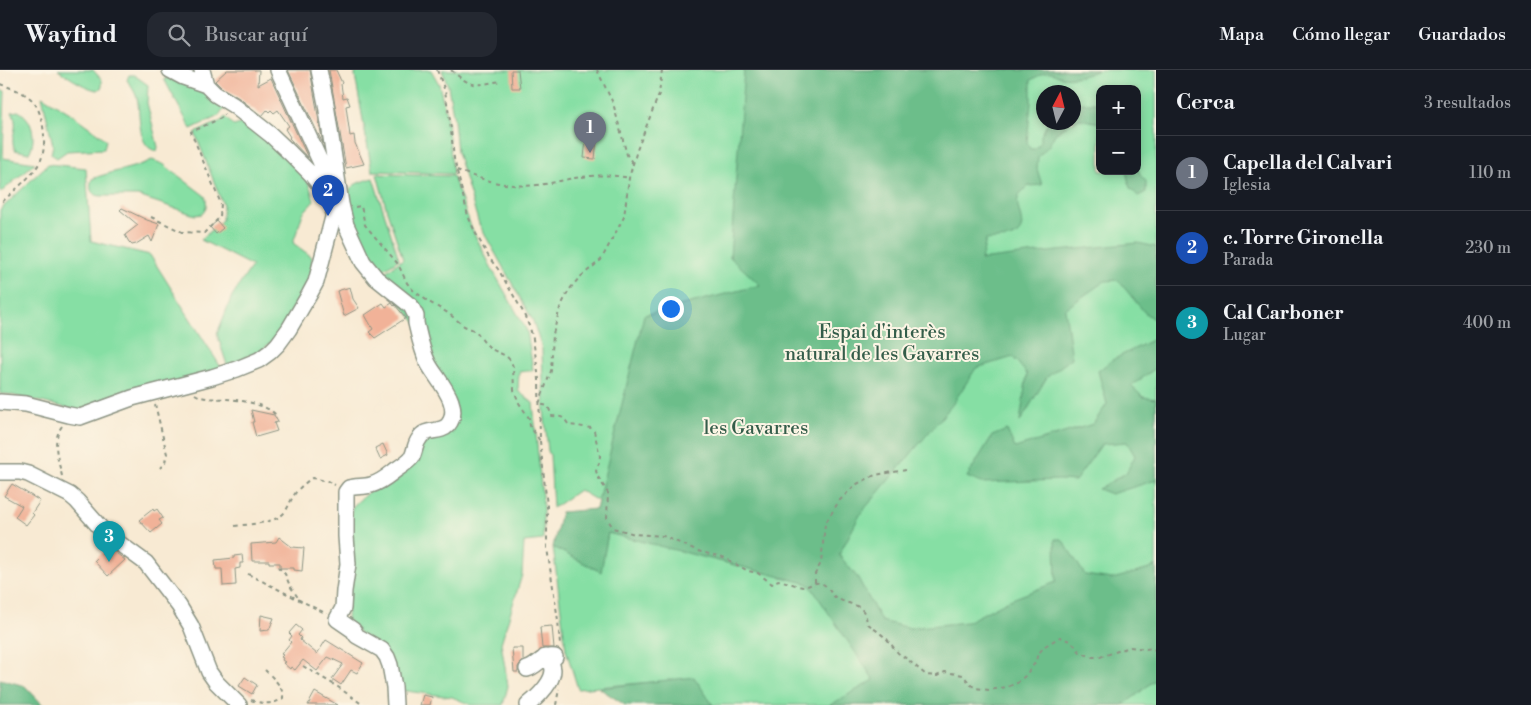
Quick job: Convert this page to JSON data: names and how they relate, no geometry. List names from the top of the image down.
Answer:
{
  "parks": ["Espai d'interès natural de les Gavarres", "les Gavarres"],
  "north": "top",
  "page": {
    "header": "Wayfind",
    "search": "Buscar aquí",
    "nav": ["Mapa", "Cómo llegar", "Guardados"],
    "heading": ["Cerca", "3 resultados"],
    "map_buttons": ["+", "−"],
    "pins": ["1", "2", "3"],
    "list": [
      {
        "mark": "1",
        "name": "Capella del Calvari",
        "note": "Iglesia",
        "value": "110 m"
      },
      {
        "mark": "2",
        "name": "c. Torre Gironella",
        "note": "Parada",
        "value": "230 m"
      },
      {
        "mark": "3",
        "name": "Cal Carboner",
        "note": "Lugar",
        "value": "400 m"
      }
    ]
  }
}
